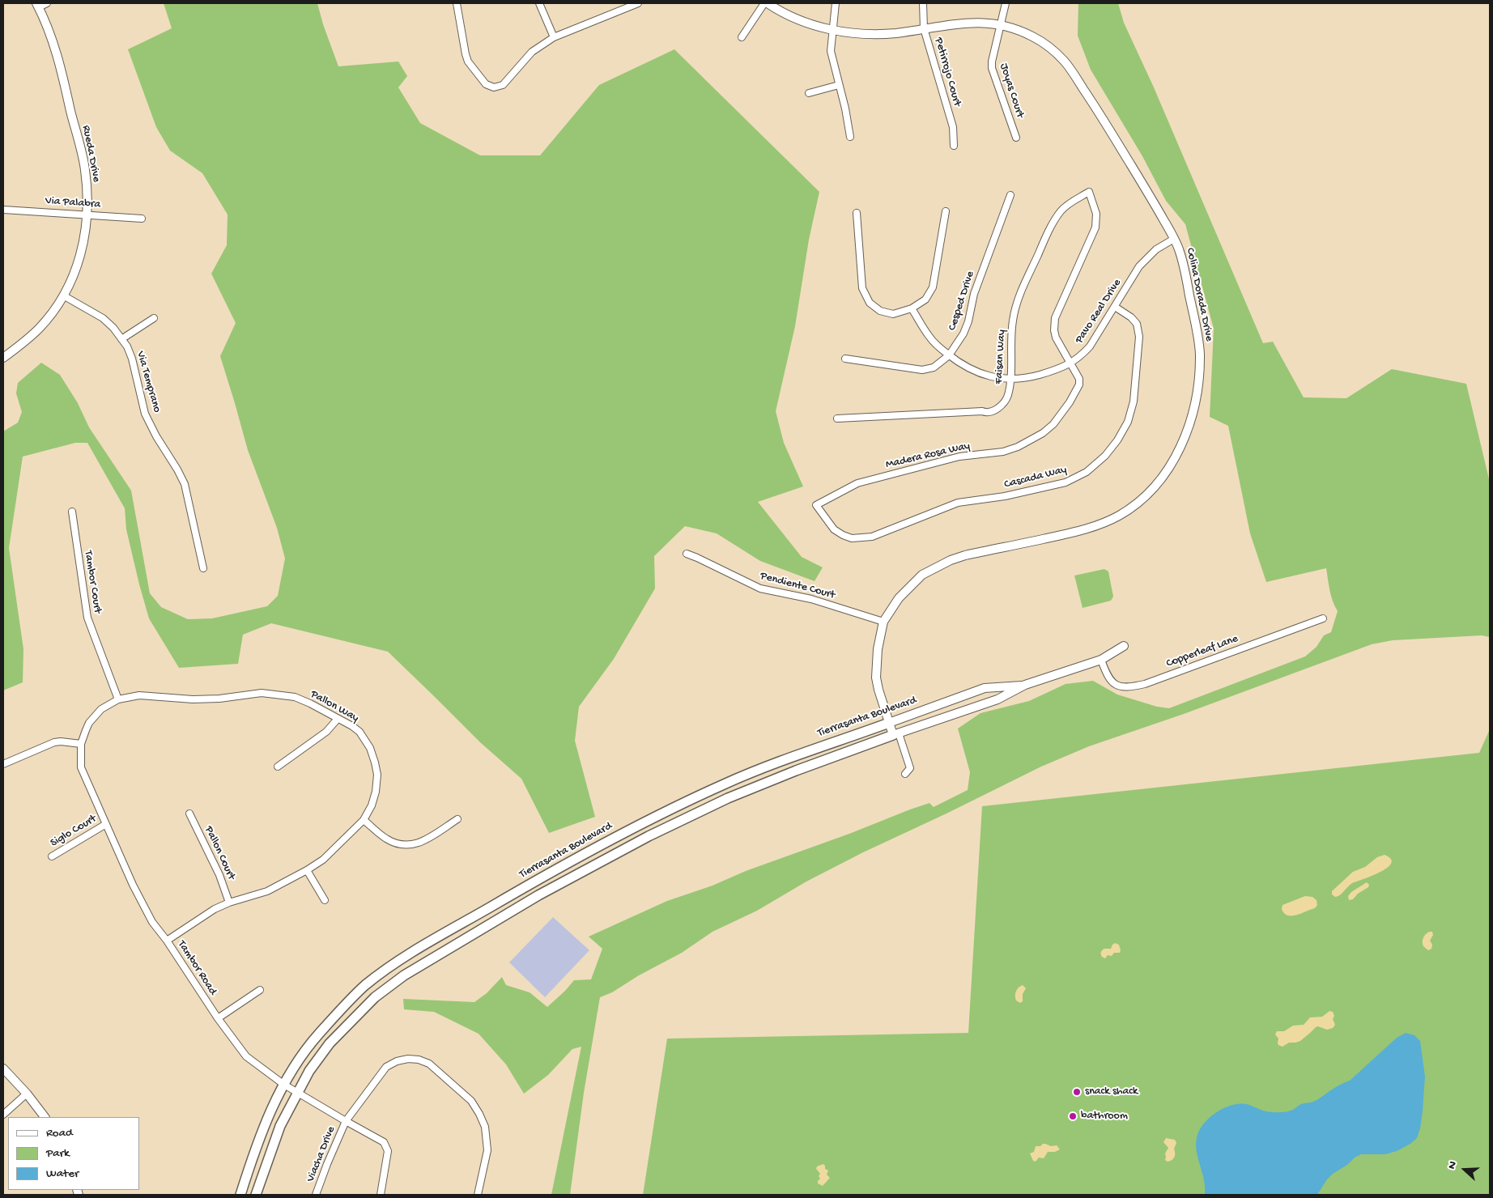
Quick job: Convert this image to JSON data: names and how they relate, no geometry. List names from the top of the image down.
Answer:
{
  "streets": {
    "main road": ["Tierrasanta Boulevard"],
    "street": [
      "Petirrojo Court",
      "Joyas Court",
      "Rueda Drive",
      "Via Palabra",
      "Colina Dorada Drive",
      "Cesped Drive",
      "Pavo Real Drive",
      "Faisan Way",
      "Via Temprano",
      "Madera Rosa Way",
      "Cascada Way",
      "Tambor Court",
      "Pendiente Court",
      "Copperleaf Lane",
      "Pallon Way",
      "Siglo Court",
      "Pallon Court",
      "Tambor Road",
      "Viacha Drive"
    ]
  },
  "crossings": [
    ["Petirrojo Court", "Colina Dorada Drive"],
    ["Joyas Court", "Colina Dorada Drive"],
    ["Rueda Drive", "Via Palabra"],
    ["Rueda Drive", "Via Temprano"],
    ["Colina Dorada Drive", "Pavo Real Drive"],
    ["Colina Dorada Drive", "Pendiente Court"],
    ["Colina Dorada Drive", "Tierrasanta Boulevard"],
    ["Cesped Drive", "Pavo Real Drive"],
    ["Pavo Real Drive", "Faisan Way"],
    ["Pavo Real Drive", "Madera Rosa Way"],
    ["Pavo Real Drive", "Cascada Way"],
    ["Faisan Way", "Madera Rosa Way"],
    ["Madera Rosa Way", "Cascada Way"],
    ["Tambor Court", "Pallon Way"],
    ["Tambor Court", "Tambor Road"],
    ["Copperleaf Lane", "Tierrasanta Boulevard"],
    ["Pallon Way", "Pallon Court"],
    ["Pallon Way", "Tambor Road"],
    ["Tierrasanta Boulevard", "Tambor Road"],
    ["Siglo Court", "Tambor Road"],
    ["Tambor Road", "Viacha Drive"]
  ],
  "places": ["snack shack", "bathroom"],
  "legend": ["Road", "Park", "Water"],
  "north": "left"
}
